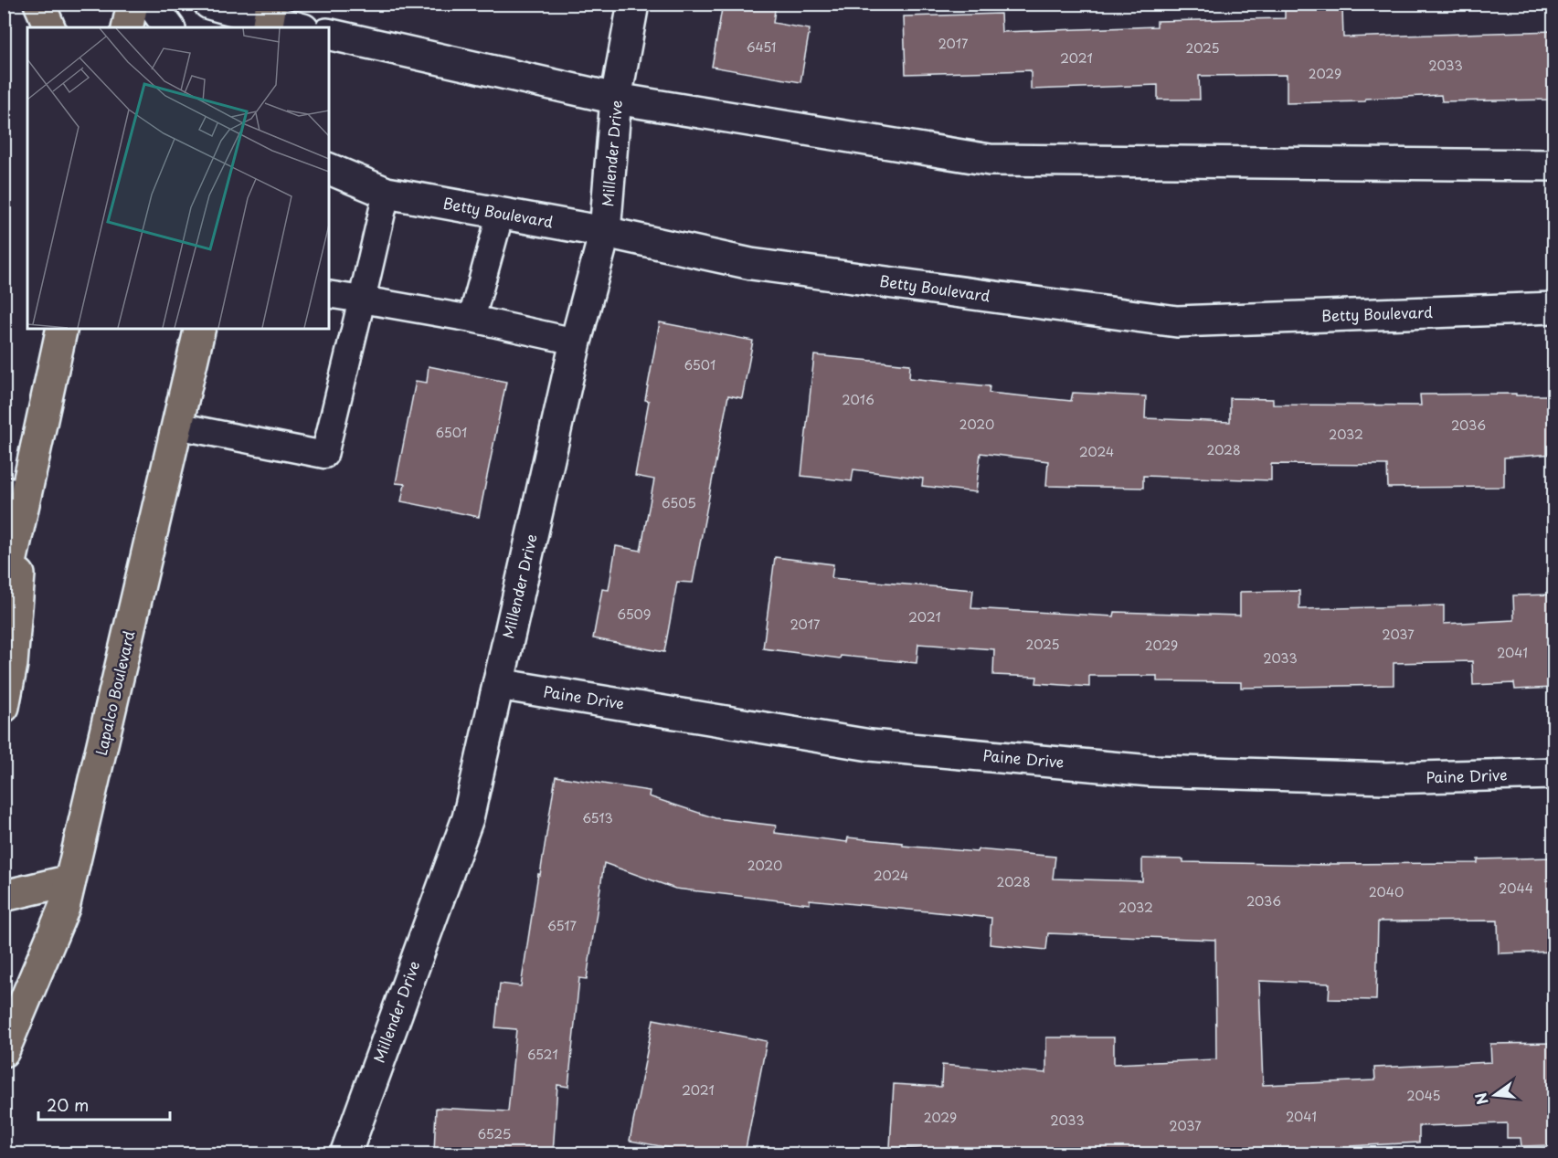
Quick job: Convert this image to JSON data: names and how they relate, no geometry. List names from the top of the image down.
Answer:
{
  "streets": {
    "main road": ["Lapalco Boulevard"],
    "street": ["Millender Drive", "Betty Boulevard", "Paine Drive"]
  },
  "crossings": [
    ["Millender Drive", "Betty Boulevard"],
    ["Millender Drive", "Paine Drive"]
  ],
  "house_numbers": [
    "2017",
    "6451",
    "2025",
    "2021",
    "2033",
    "2029",
    "6501",
    "2016",
    "2020",
    "2036",
    "6501",
    "2032",
    "2028",
    "2024",
    "6505",
    "6509",
    "2021",
    "2017",
    "2037",
    "2025",
    "2029",
    "2041",
    "2033",
    "6513",
    "2020",
    "2024",
    "2028",
    "2044",
    "2040",
    "2036",
    "2032",
    "6517",
    "6521",
    "2021",
    "2045",
    "2041",
    "2029",
    "2033",
    "2037",
    "6525"
  ],
  "scale_bar": "20 m",
  "north": "left"
}
